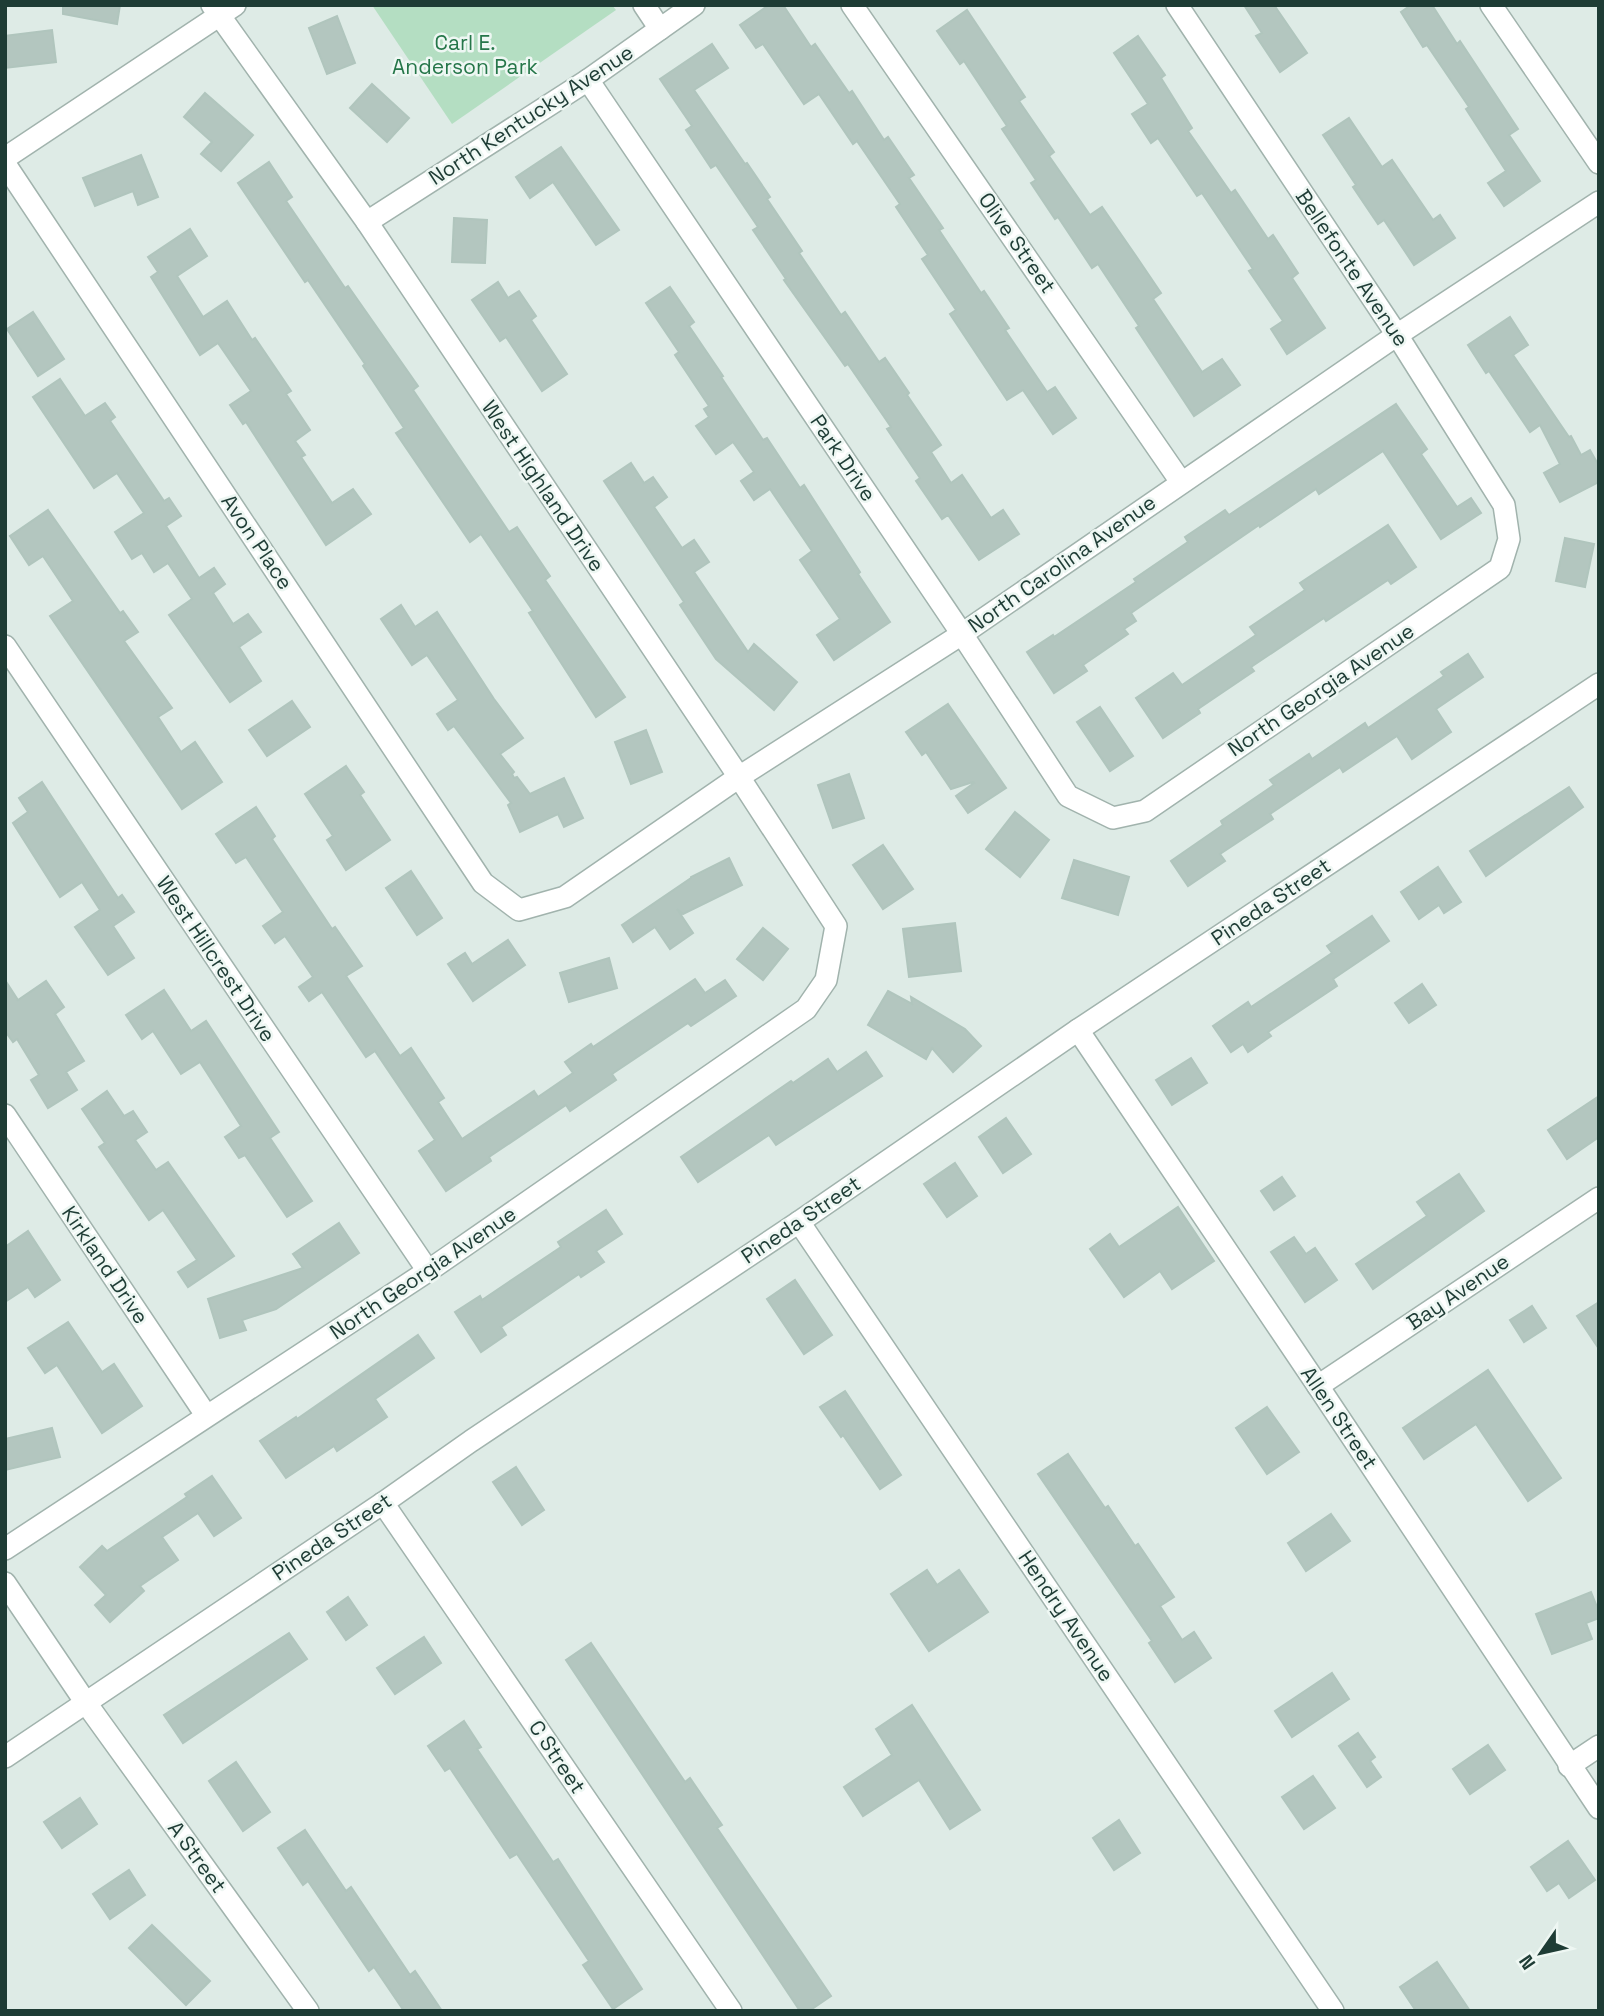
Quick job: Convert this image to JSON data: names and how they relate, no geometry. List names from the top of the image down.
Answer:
{
  "streets": {
    "street": [
      "North Kentucky Avenue",
      "Olive Street",
      "Bellefonte Avenue",
      "Park Drive",
      "West Highland Drive",
      "Avon Place",
      "North Carolina Avenue",
      "North Georgia Avenue",
      "Pineda Street",
      "West Hillcrest Drive",
      "Kirkland Drive",
      "Bay Avenue",
      "Allen Street",
      "Hendry Avenue",
      "C Street",
      "A Street"
    ]
  },
  "crossings": [
    ["North Kentucky Avenue", "Park Drive"],
    ["North Kentucky Avenue", "West Highland Drive"],
    ["Olive Street", "North Carolina Avenue"],
    ["Bellefonte Avenue", "North Carolina Avenue"],
    ["Bellefonte Avenue", "North Georgia Avenue"],
    ["Park Drive", "North Carolina Avenue"],
    ["Park Drive", "North Georgia Avenue"],
    ["West Highland Drive", "North Carolina Avenue"],
    ["West Highland Drive", "North Georgia Avenue"],
    ["Avon Place", "North Carolina Avenue"],
    ["North Georgia Avenue", "West Hillcrest Drive"],
    ["North Georgia Avenue", "Kirkland Drive"],
    ["Pineda Street", "Allen Street"],
    ["Pineda Street", "Hendry Avenue"],
    ["Pineda Street", "C Street"],
    ["Pineda Street", "A Street"],
    ["Bay Avenue", "Allen Street"]
  ],
  "parks": ["Carl E. Anderson Park"],
  "north": "bottom left"
}
